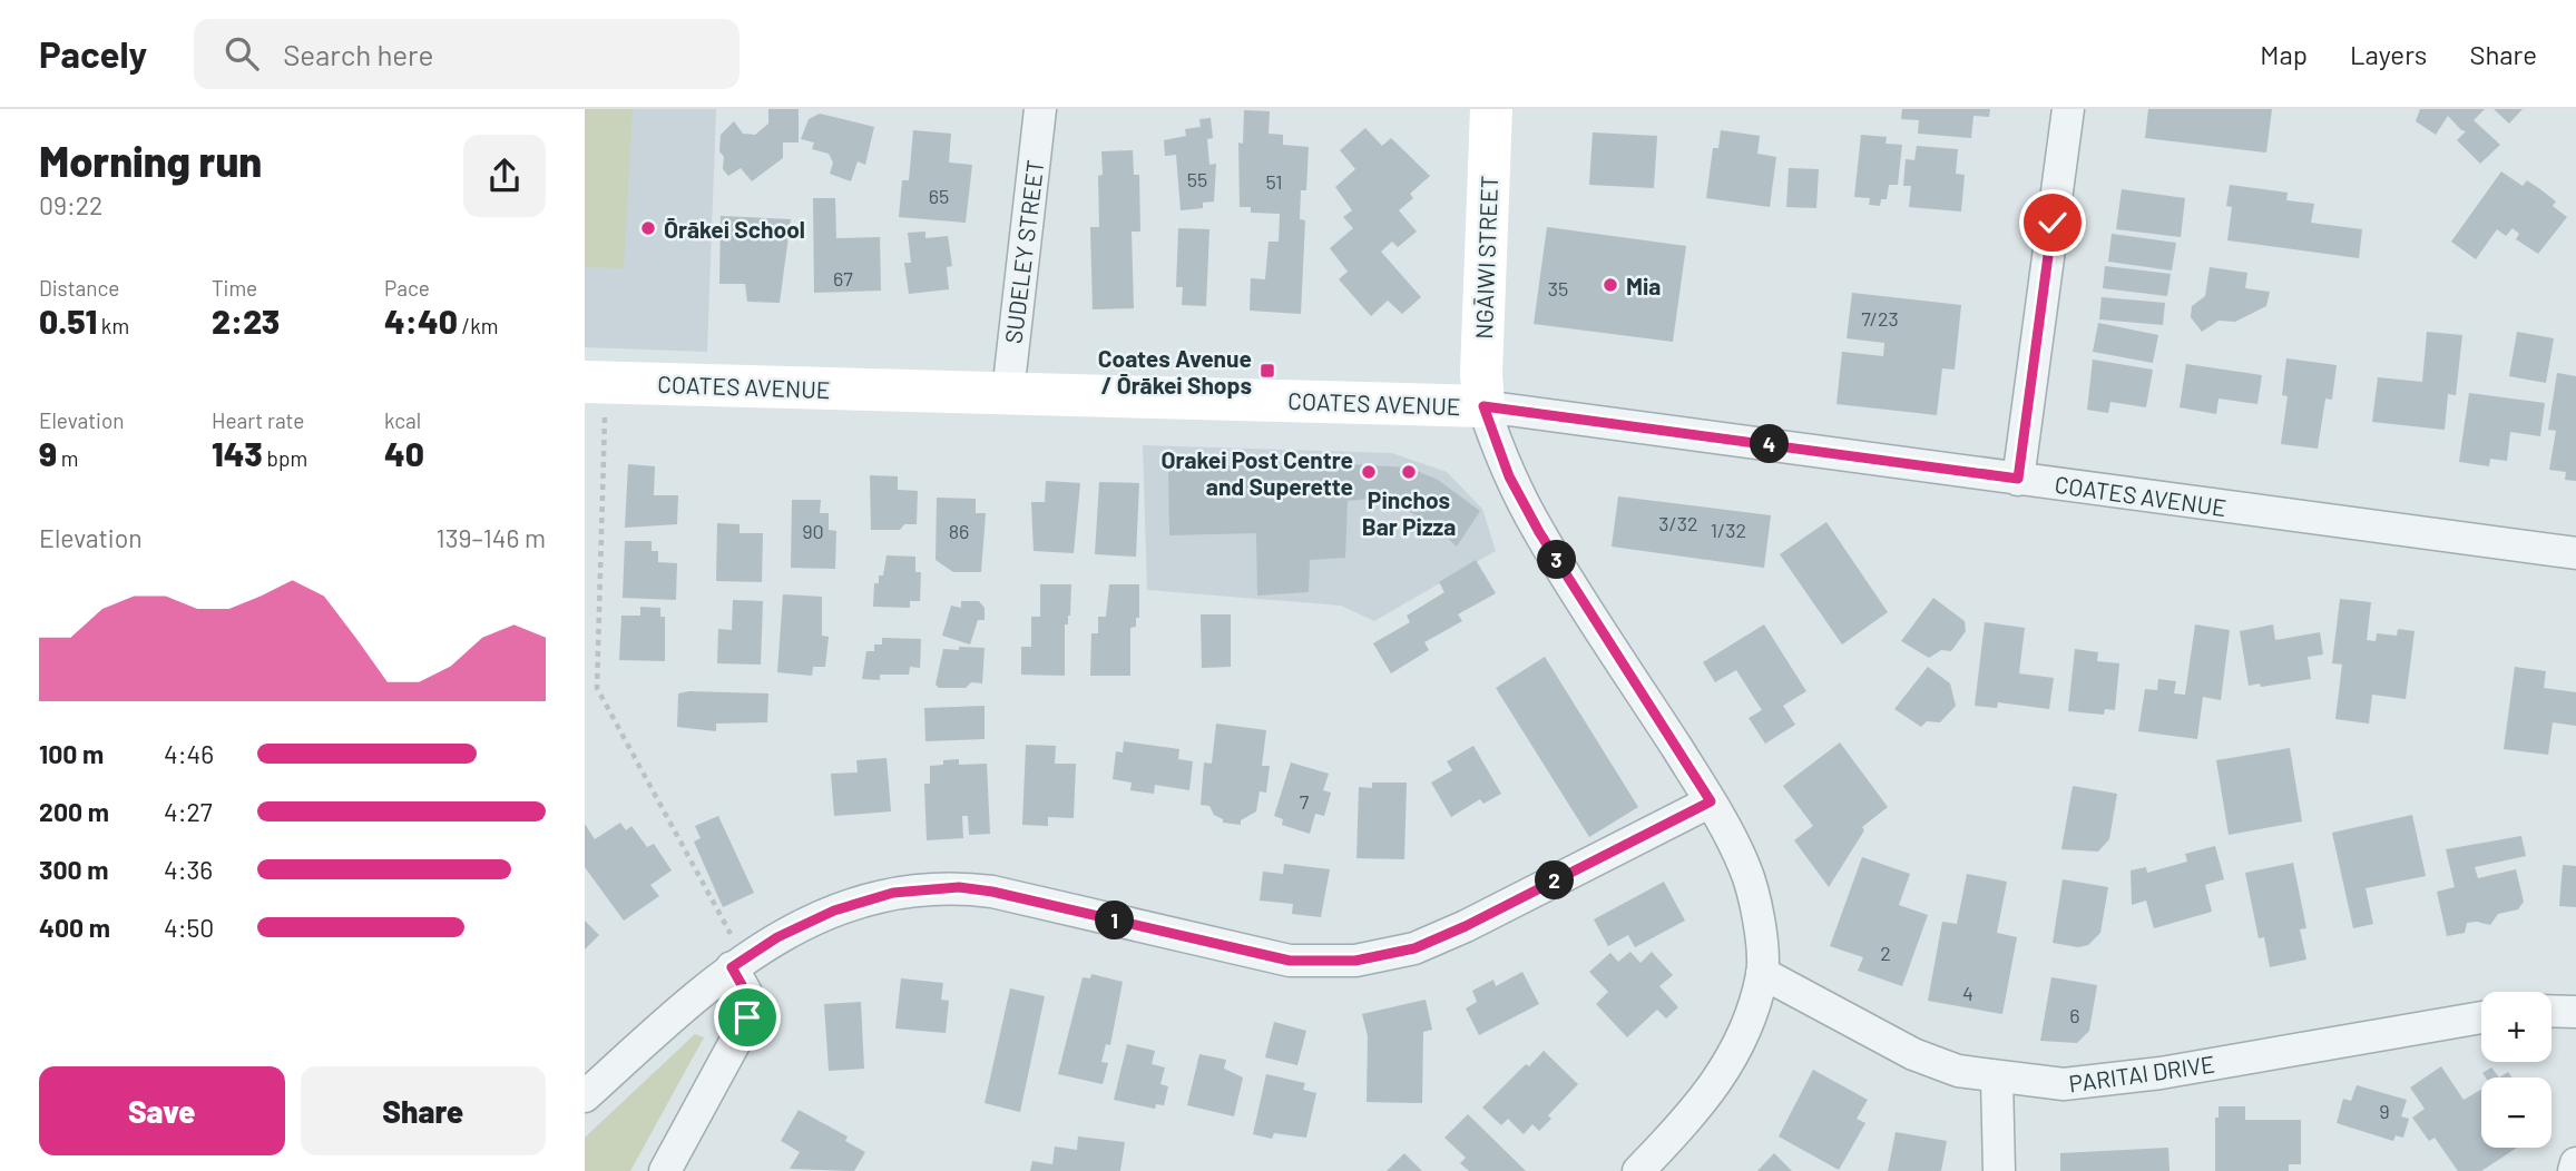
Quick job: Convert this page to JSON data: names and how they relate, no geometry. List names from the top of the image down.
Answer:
{
  "streets": {
    "street": [
      "SUDELEY STREET",
      "NGĀIWI STREET",
      "COATES AVENUE",
      "PARITAI DRIVE"
    ]
  },
  "crossings": [
    ["SUDELEY STREET", "COATES AVENUE"],
    ["NGĀIWI STREET", "COATES AVENUE"]
  ],
  "places": {
    "other": [
      "Ōrākei School",
      "Mia",
      "Orakei Post Centre and Superette",
      "Pinchos Bar Pizza"
    ],
    "transit": ["Coates Avenue / Ōrākei Shops"]
  },
  "house_numbers": [
    "55",
    "51",
    "65",
    "67",
    "35",
    "7/23",
    "3/32",
    "1/32",
    "90",
    "86",
    "7",
    "2",
    "4",
    "6",
    "9"
  ],
  "page": {
    "header": "Pacely",
    "search": "Search here",
    "nav": ["Map", "Layers", "Share"],
    "heading": ["Morning run", "09:22"],
    "stats": [
      ["Distance", "0.51 km"],
      ["Time", "2:23"],
      ["Pace", "4:40 /km"],
      ["Elevation", "9 m"],
      ["Heart rate", "143 bpm"],
      ["kcal", "40"]
    ],
    "pins": [
      "4",
      "3",
      "2",
      "1"
    ],
    "chart": ["Elevation", "139–146 m"],
    "list": [
      {
        "name": "100 m",
        "note": "4:46"
      },
      {
        "name": "200 m",
        "note": "4:27"
      },
      {
        "name": "300 m",
        "note": "4:36"
      },
      {
        "name": "400 m",
        "note": "4:50"
      }
    ],
    "map_buttons": ["+", "−"],
    "buttons": ["Save", "Share"]
  }
}
